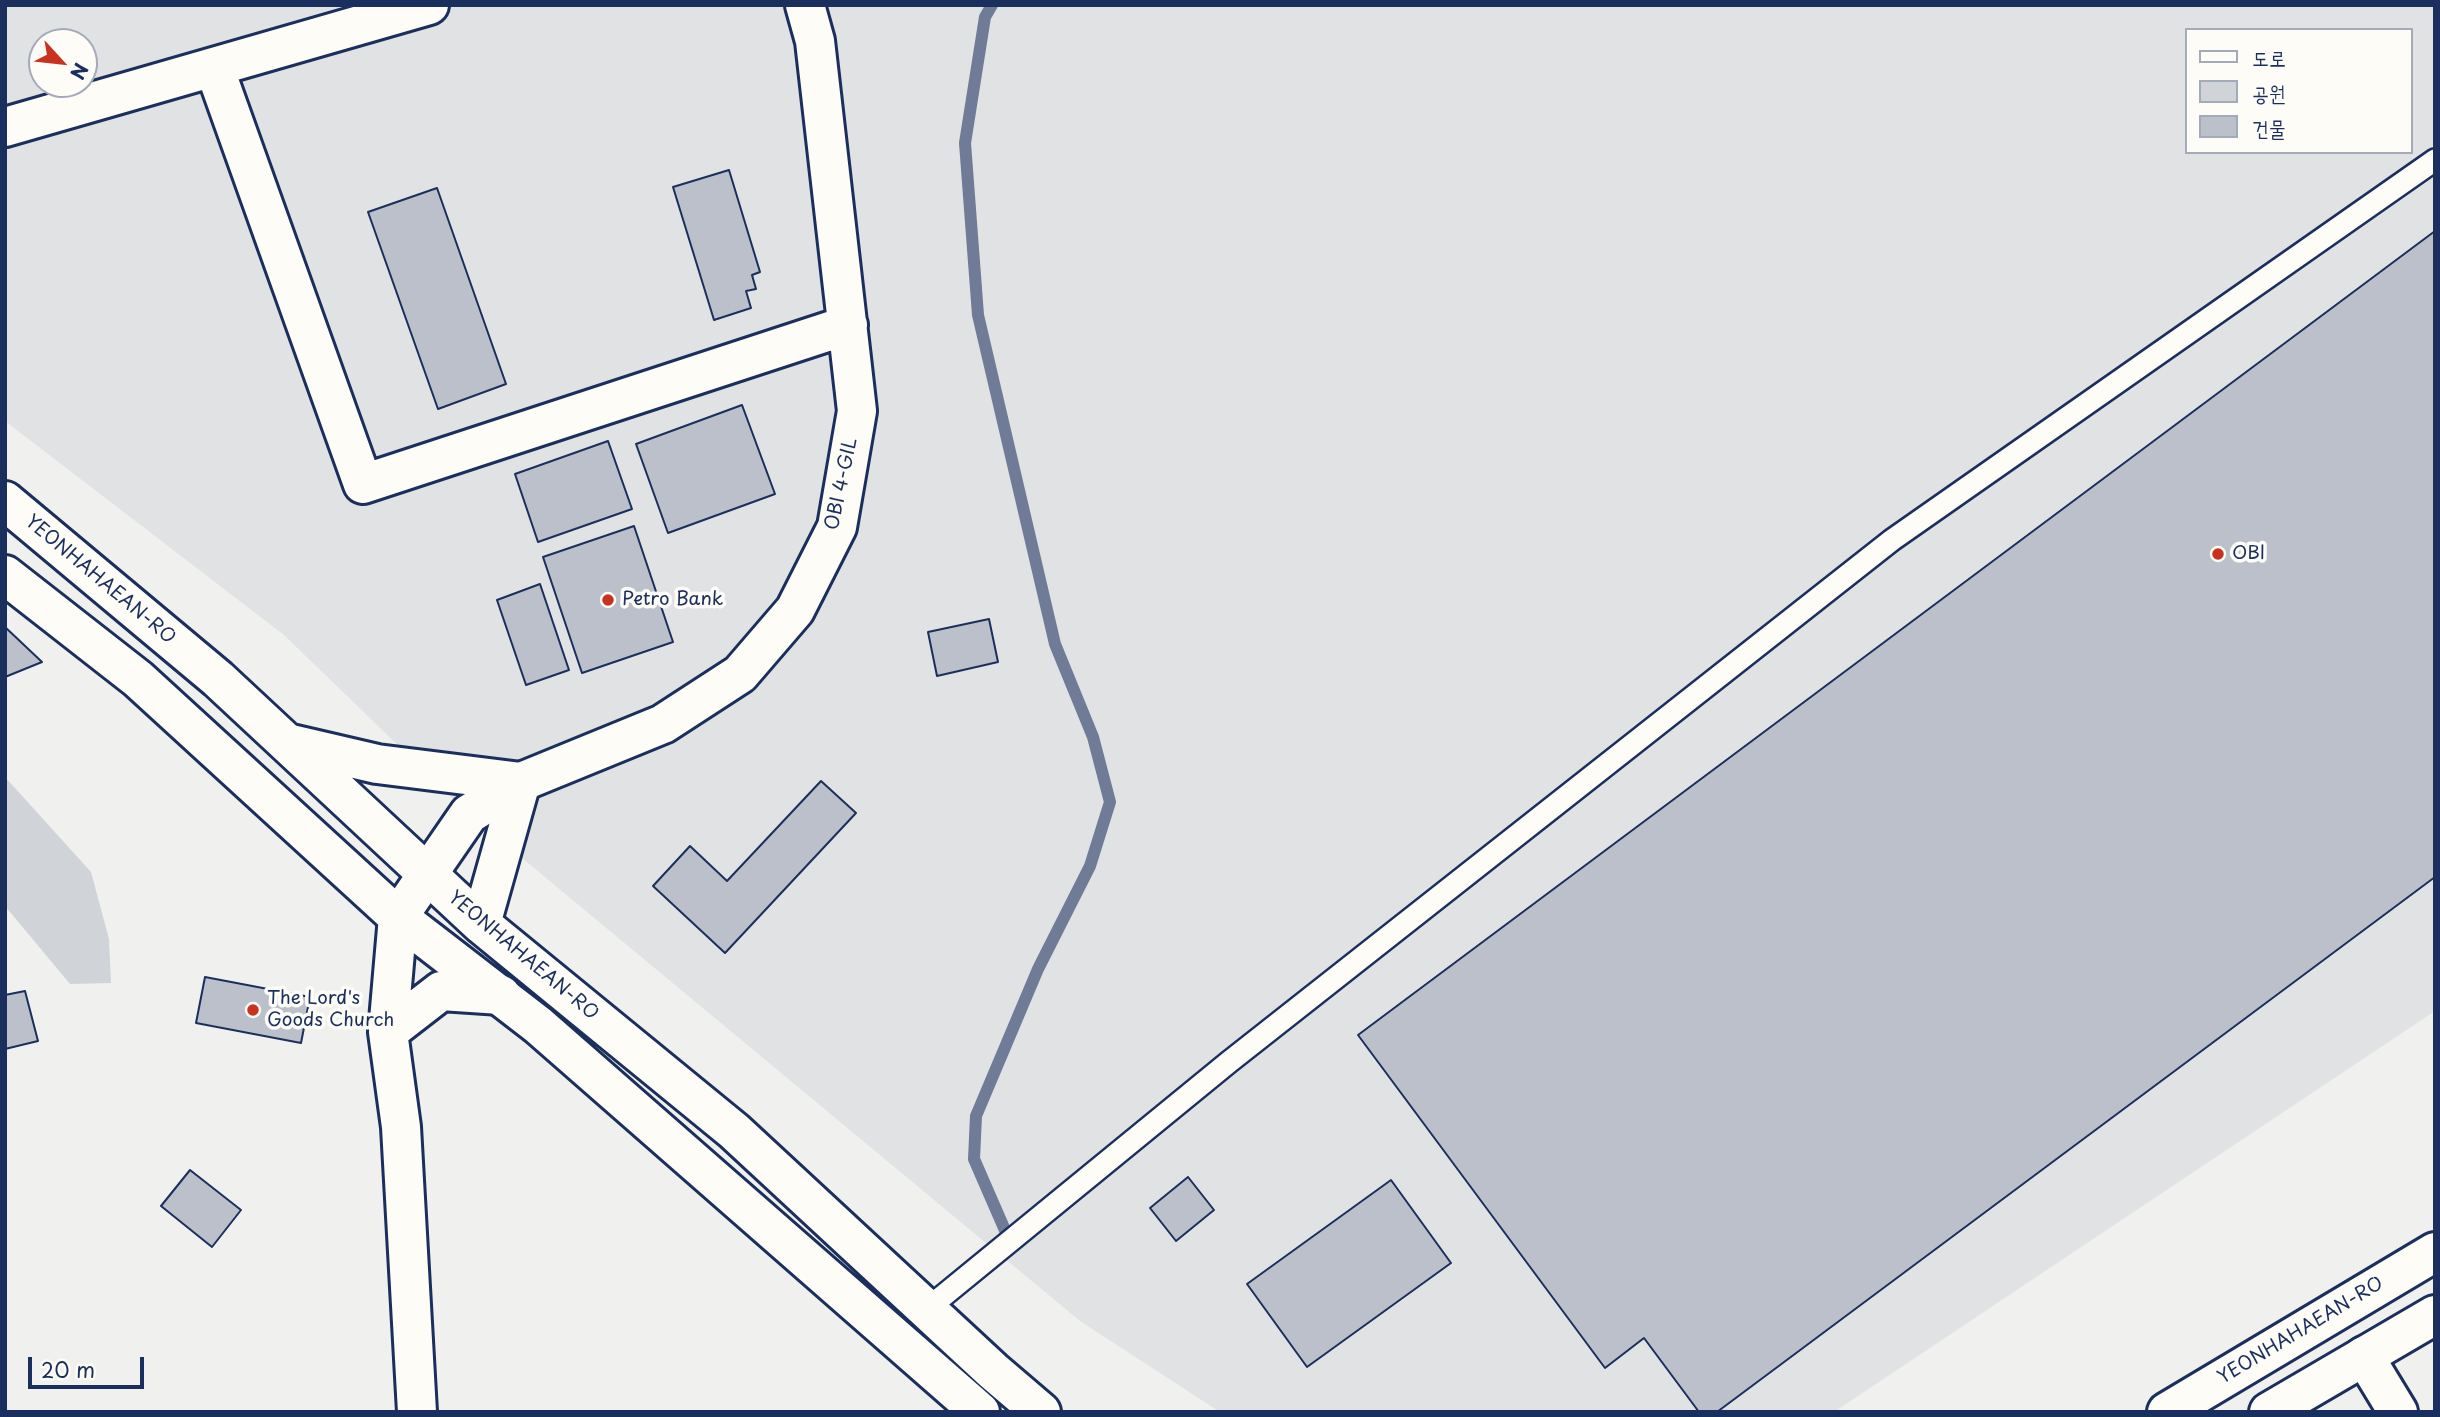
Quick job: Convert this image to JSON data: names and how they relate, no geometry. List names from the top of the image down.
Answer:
{
  "streets": {
    "street": ["OBI 4-GIL", "YEONHAHAEAN-RO"]
  },
  "crossings": [
    ["OBI 4-GIL", "YEONHAHAEAN-RO"]
  ],
  "places": ["OBI", "Petro Bank", "The Lord's Goods Church"],
  "legend": ["도로", "공원", "건물"],
  "scale_bar": "20 m",
  "north": "bottom right"
}
